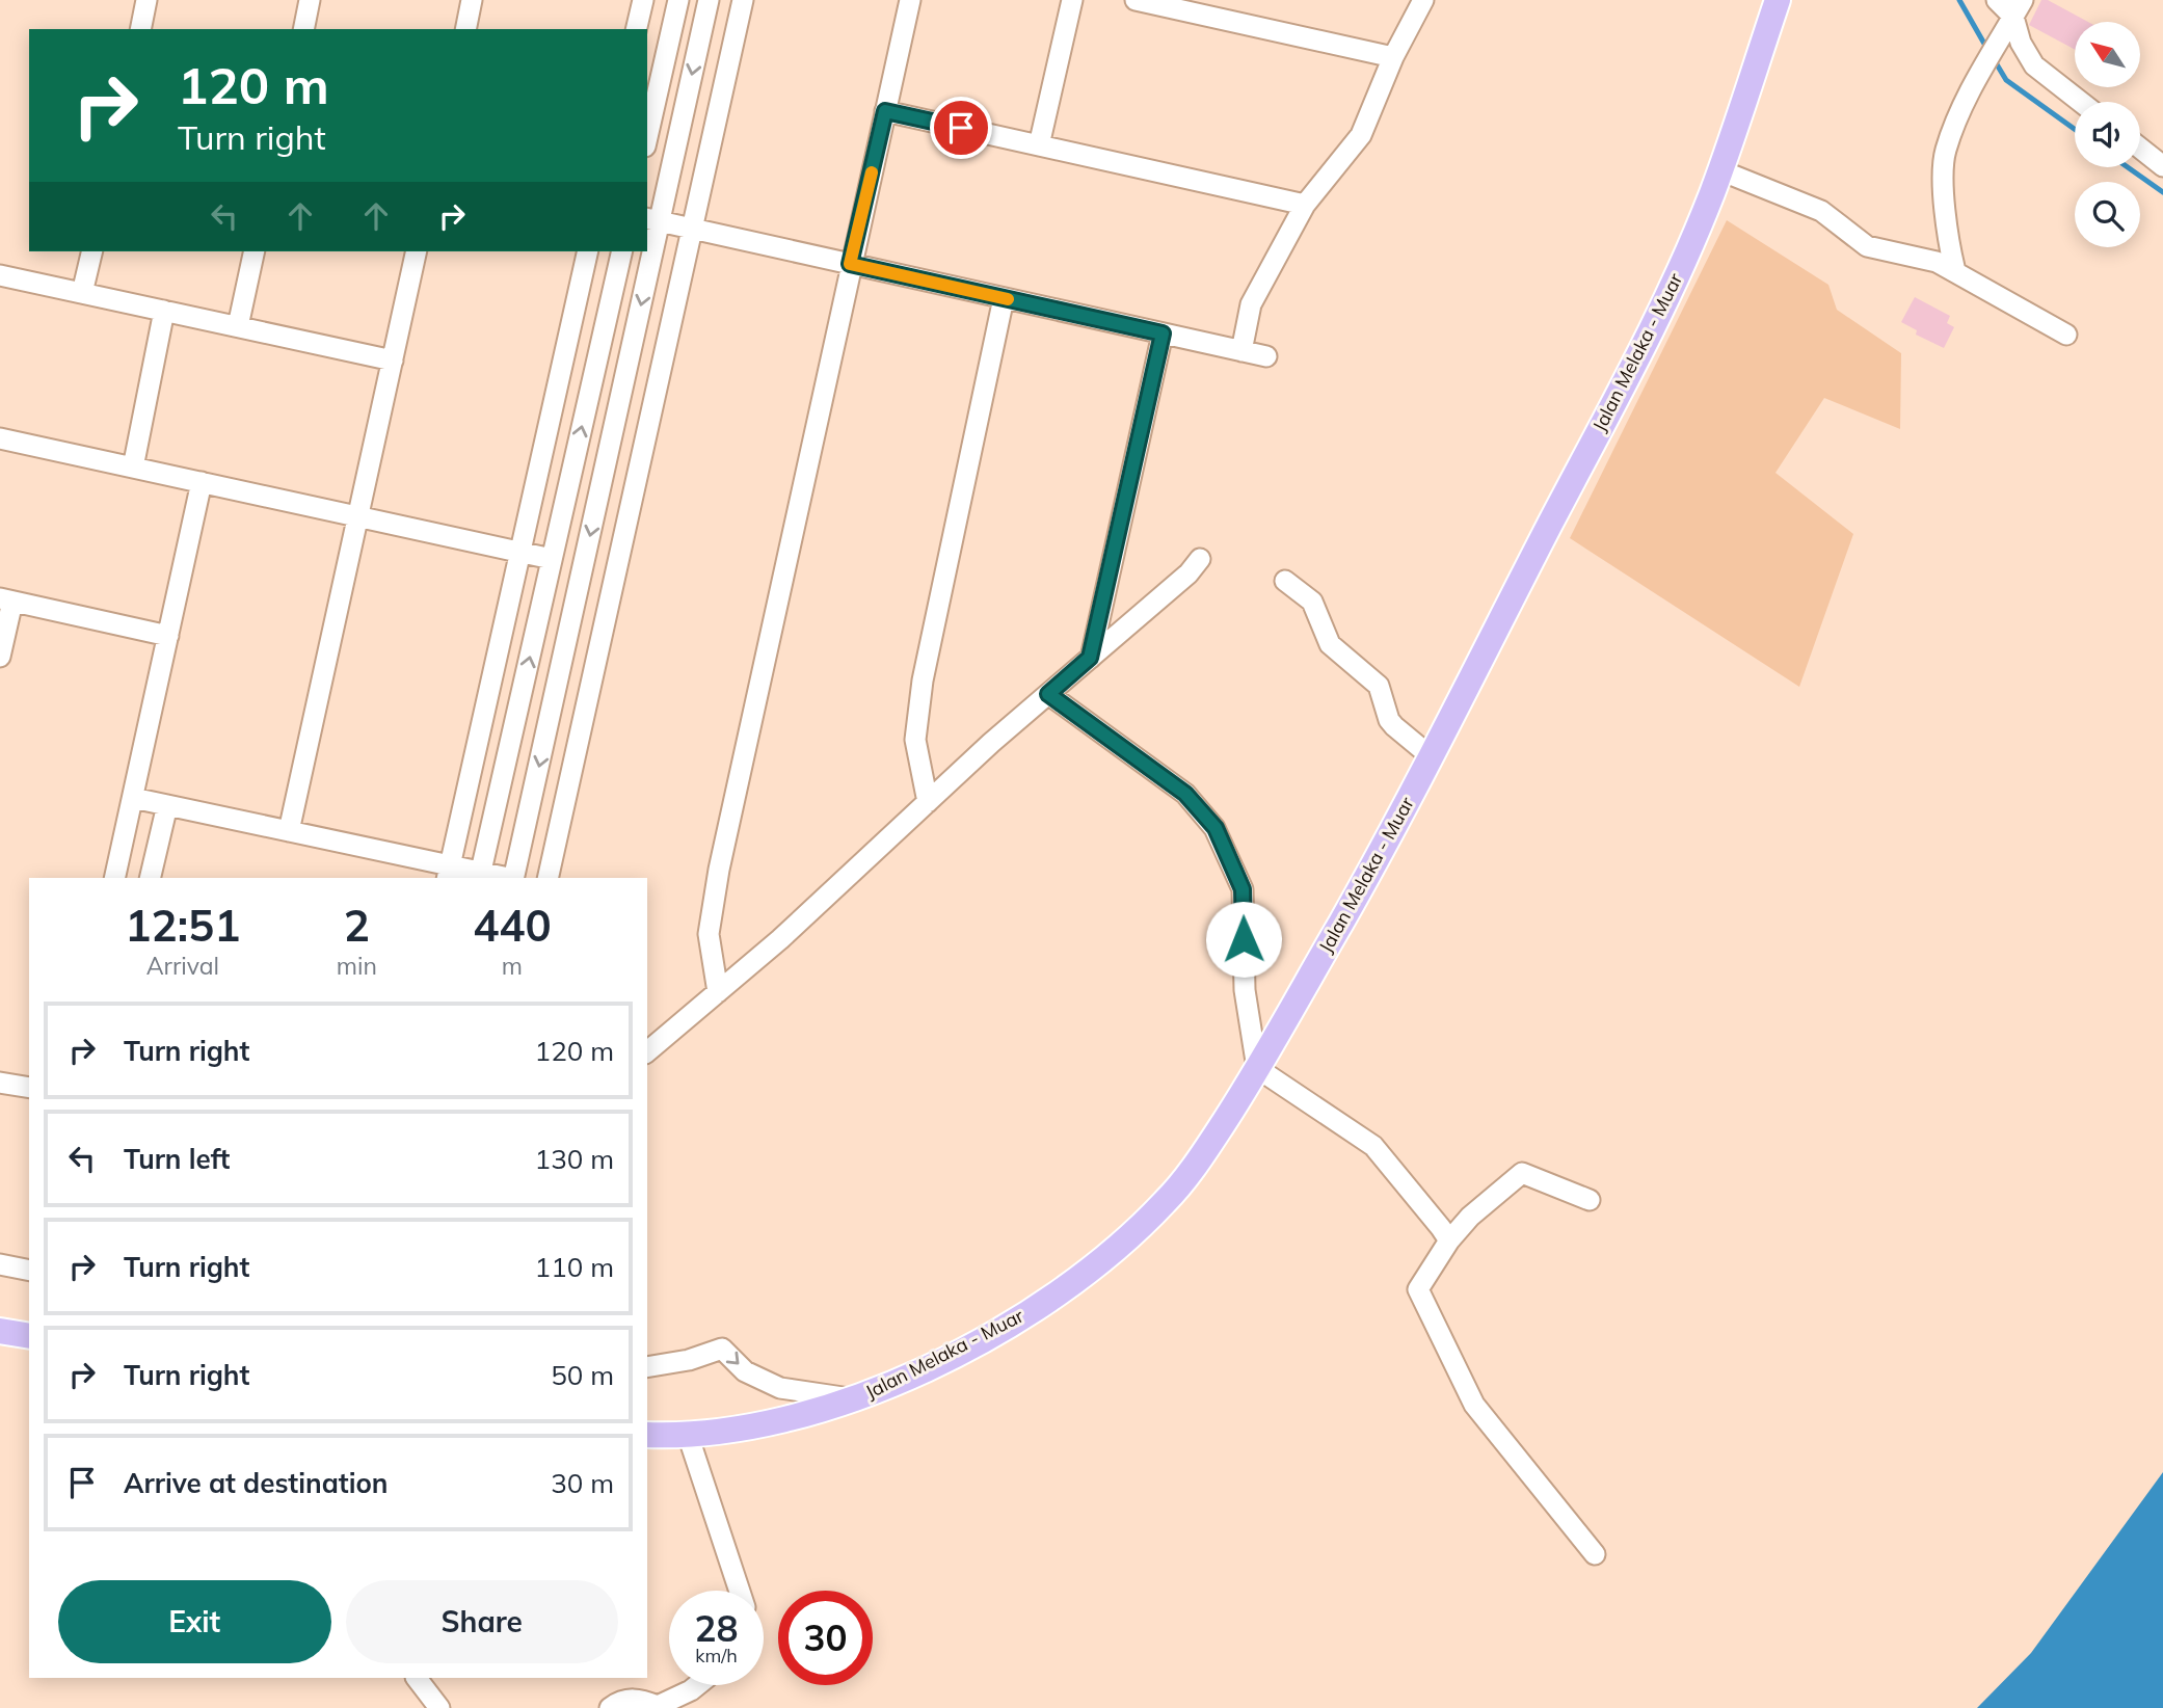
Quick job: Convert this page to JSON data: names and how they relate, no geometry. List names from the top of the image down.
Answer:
{
  "streets": {
    "main road": ["Jalan Melaka - Muar"]
  },
  "north": "top left",
  "page": {
    "turn": ["120 m", "Turn right"],
    "eta": [
      "12:51",
      "Arrival",
      "2",
      "min",
      "440",
      "m"
    ],
    "list": [
      {
        "name": "Turn right",
        "value": "120 m"
      },
      {
        "name": "Turn left",
        "value": "130 m"
      },
      {
        "name": "Turn right",
        "value": "110 m"
      },
      {
        "name": "Turn right",
        "value": "50 m"
      },
      {
        "name": "Arrive at destination",
        "value": "30 m"
      }
    ],
    "buttons": ["Exit", "Share"],
    "speed": "28 km/h",
    "limit": "30"
  }
}
